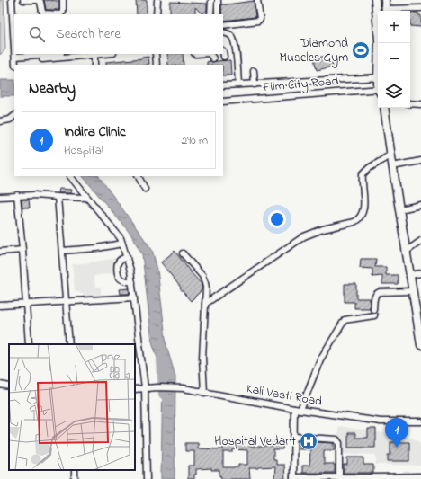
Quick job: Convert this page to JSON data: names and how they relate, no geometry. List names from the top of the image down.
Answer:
{
  "streets": {
    "street": ["Film City Road", "Kali Vasti Road"]
  },
  "places": {
    "sports": ["Diamond Muscles Gym"],
    "hospital": ["Hospital Vedant"]
  },
  "page": {
    "map_buttons": ["+", "−"],
    "search": "Search here",
    "heading": "Nearby",
    "list": [
      {
        "mark": "1",
        "name": "Indira Clinic",
        "note": "Hospital",
        "value": "290 m"
      }
    ],
    "pins": "1"
  }
}
